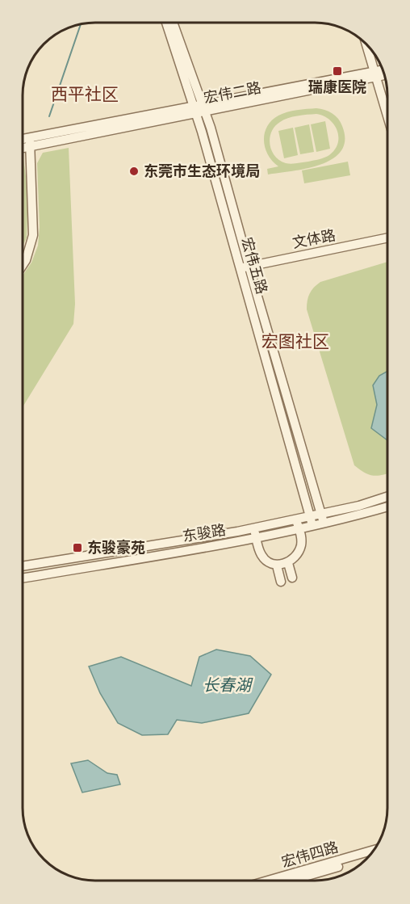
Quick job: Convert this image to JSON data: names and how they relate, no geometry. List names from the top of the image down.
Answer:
{
  "streets": {
    "street": [
      "宏伟二路",
      "文体路",
      "宏伟五路",
      "东骏路",
      "宏伟四路"
    ]
  },
  "crossings": [
    ["宏伟二路", "宏伟五路"],
    ["文体路", "宏伟五路"],
    ["宏伟五路", "东骏路"]
  ],
  "districts": ["西平社区", "宏图社区"],
  "water": ["长春湖"],
  "places": {
    "transit": ["瑞康医院", "东骏豪苑"],
    "other": ["东莞市生态环境局"]
  }
}
